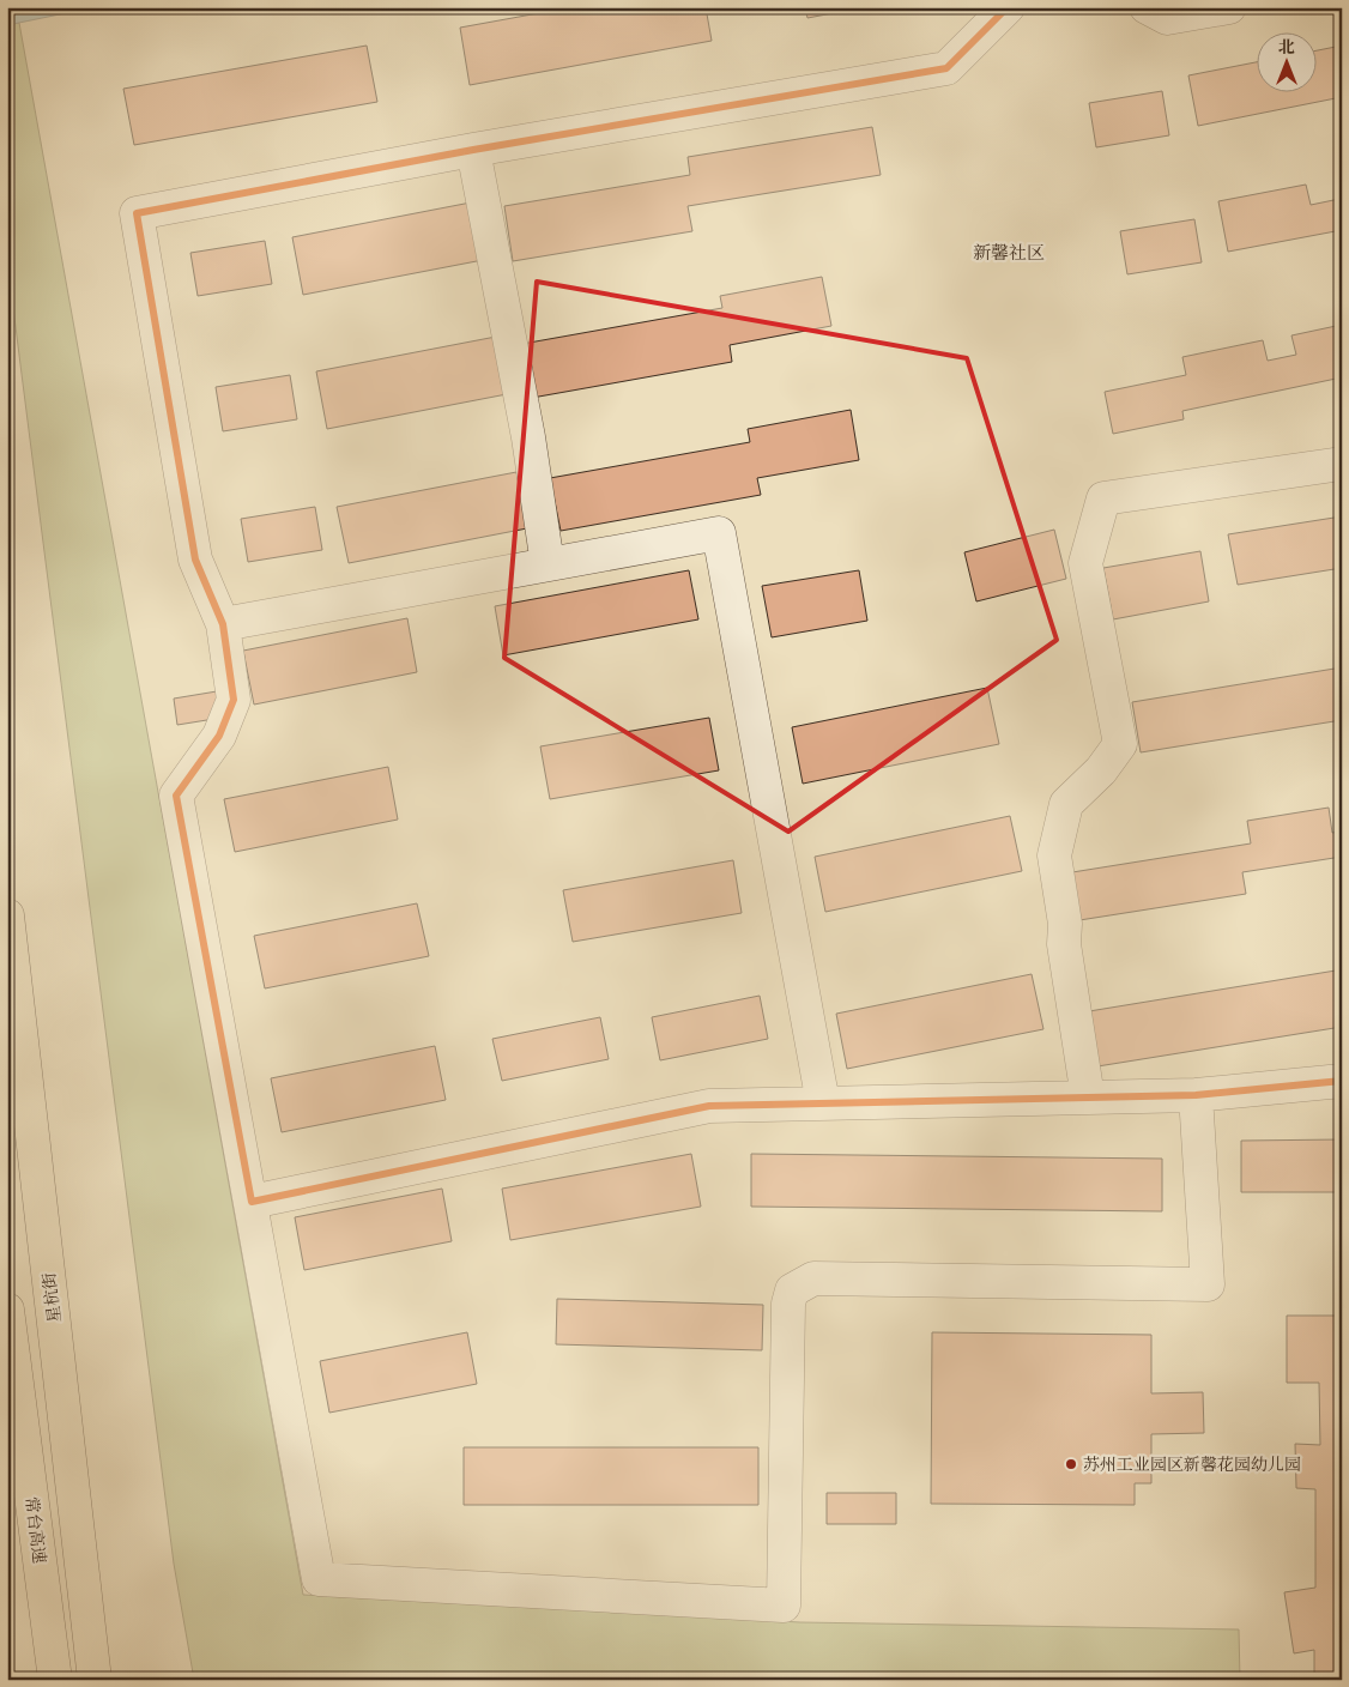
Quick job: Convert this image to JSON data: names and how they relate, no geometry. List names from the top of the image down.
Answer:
{
  "streets": {
    "main road": ["星杭街", "常台高速"]
  },
  "districts": ["新馨社区"],
  "places": ["苏州工业园区新馨花园幼儿园"],
  "north": "top"
}
